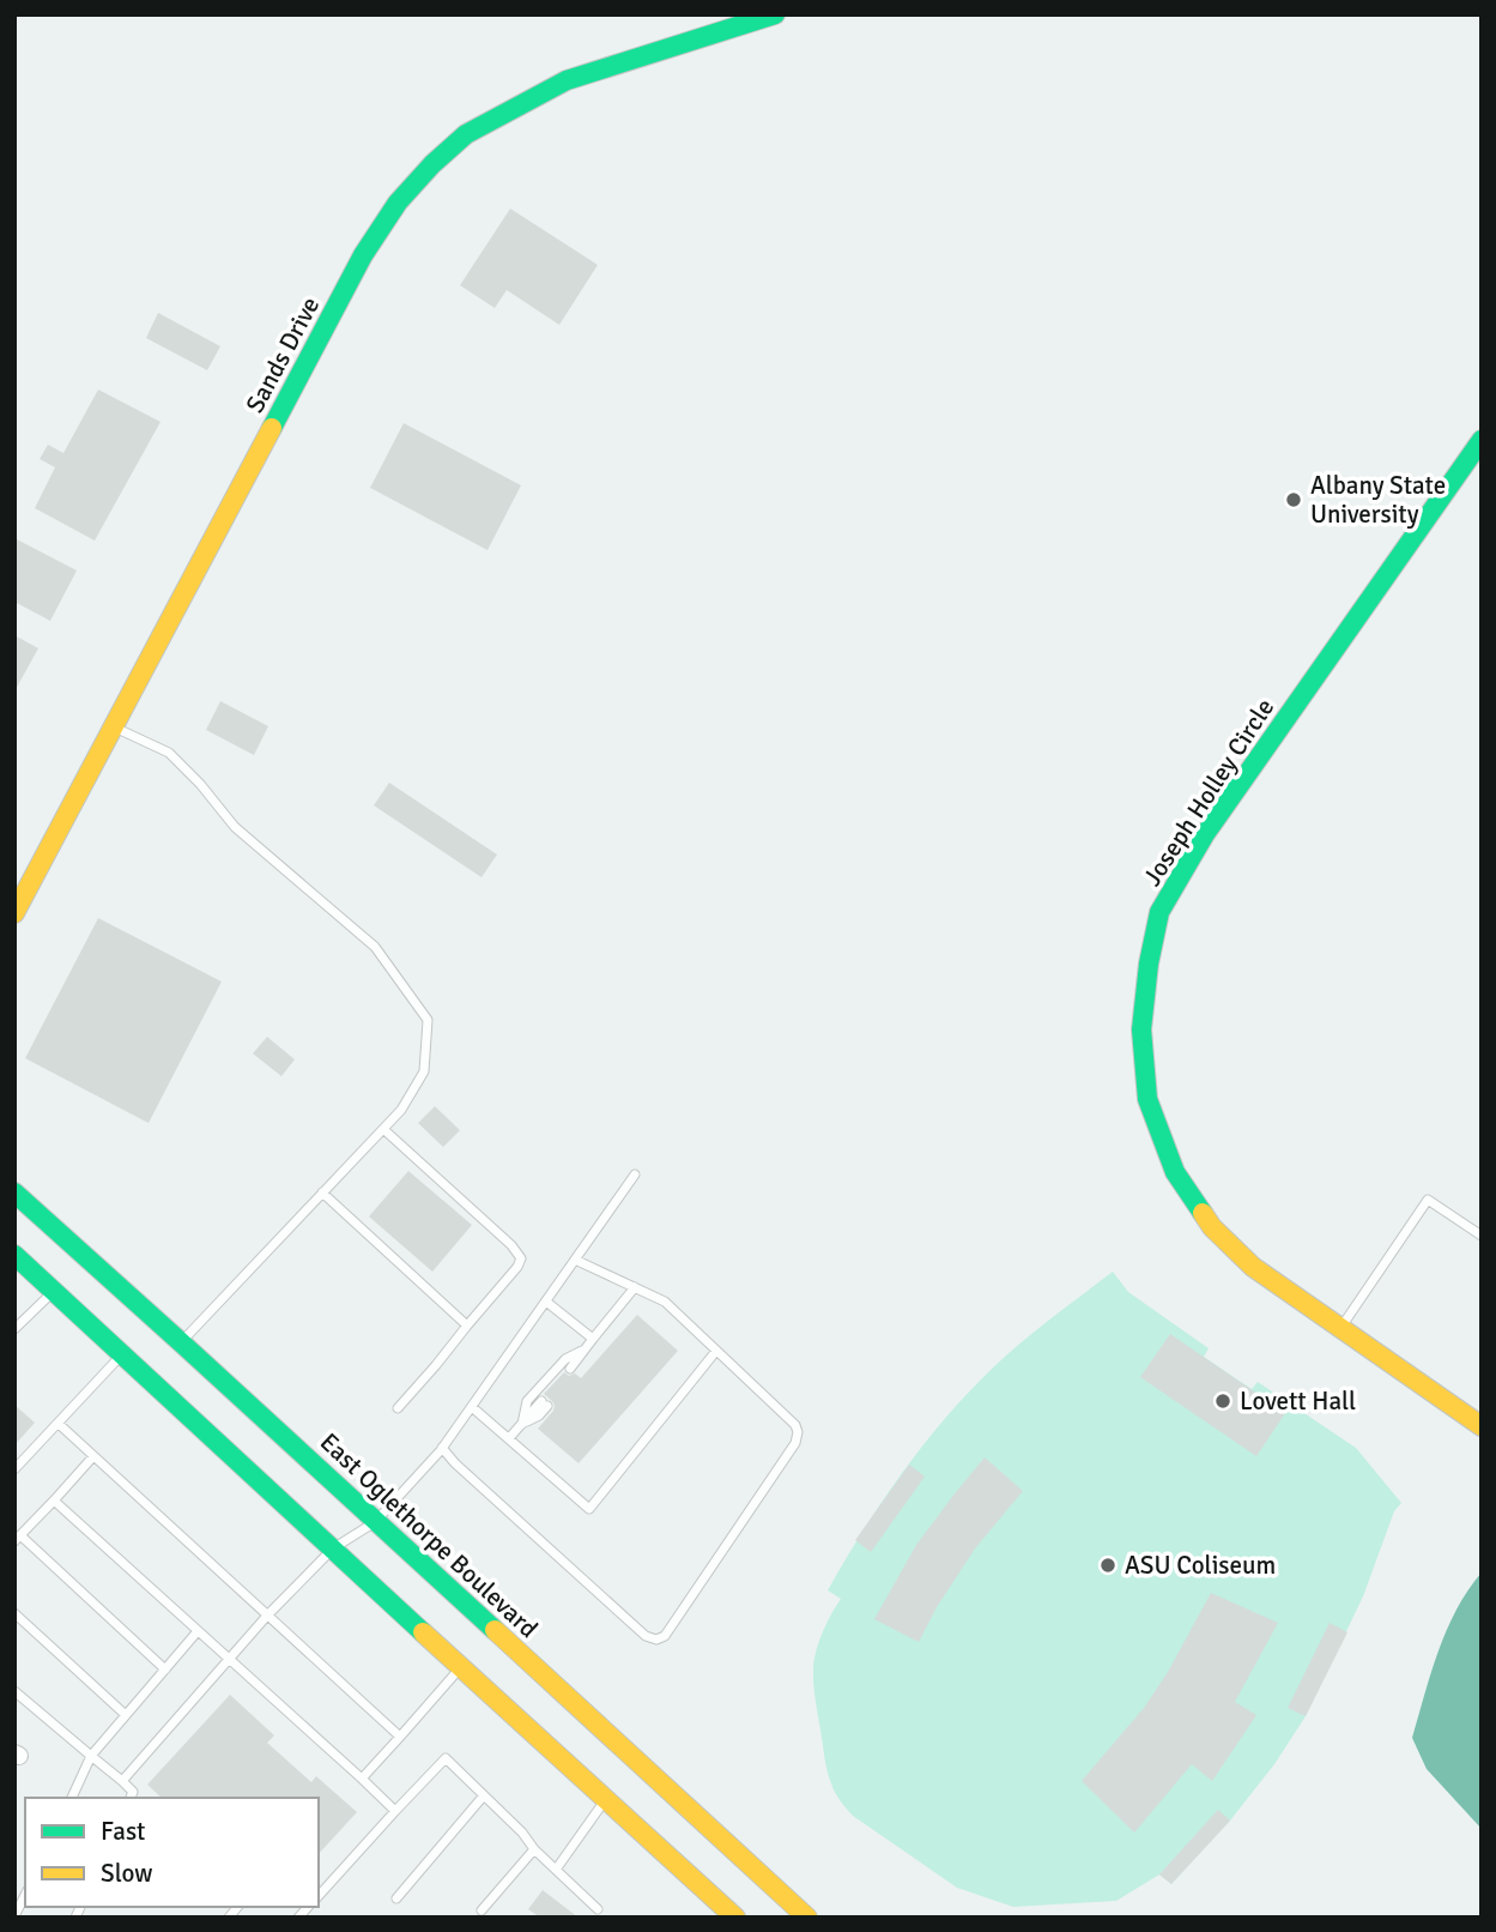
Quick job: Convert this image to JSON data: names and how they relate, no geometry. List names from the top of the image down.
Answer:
{
  "streets": {
    "street": ["Sands Drive", "Joseph Holley Circle", "East Oglethorpe Boulevard"]
  },
  "places": ["Albany State University", "Lovett Hall", "ASU Coliseum"],
  "legend": ["Fast", "Slow"]
}
